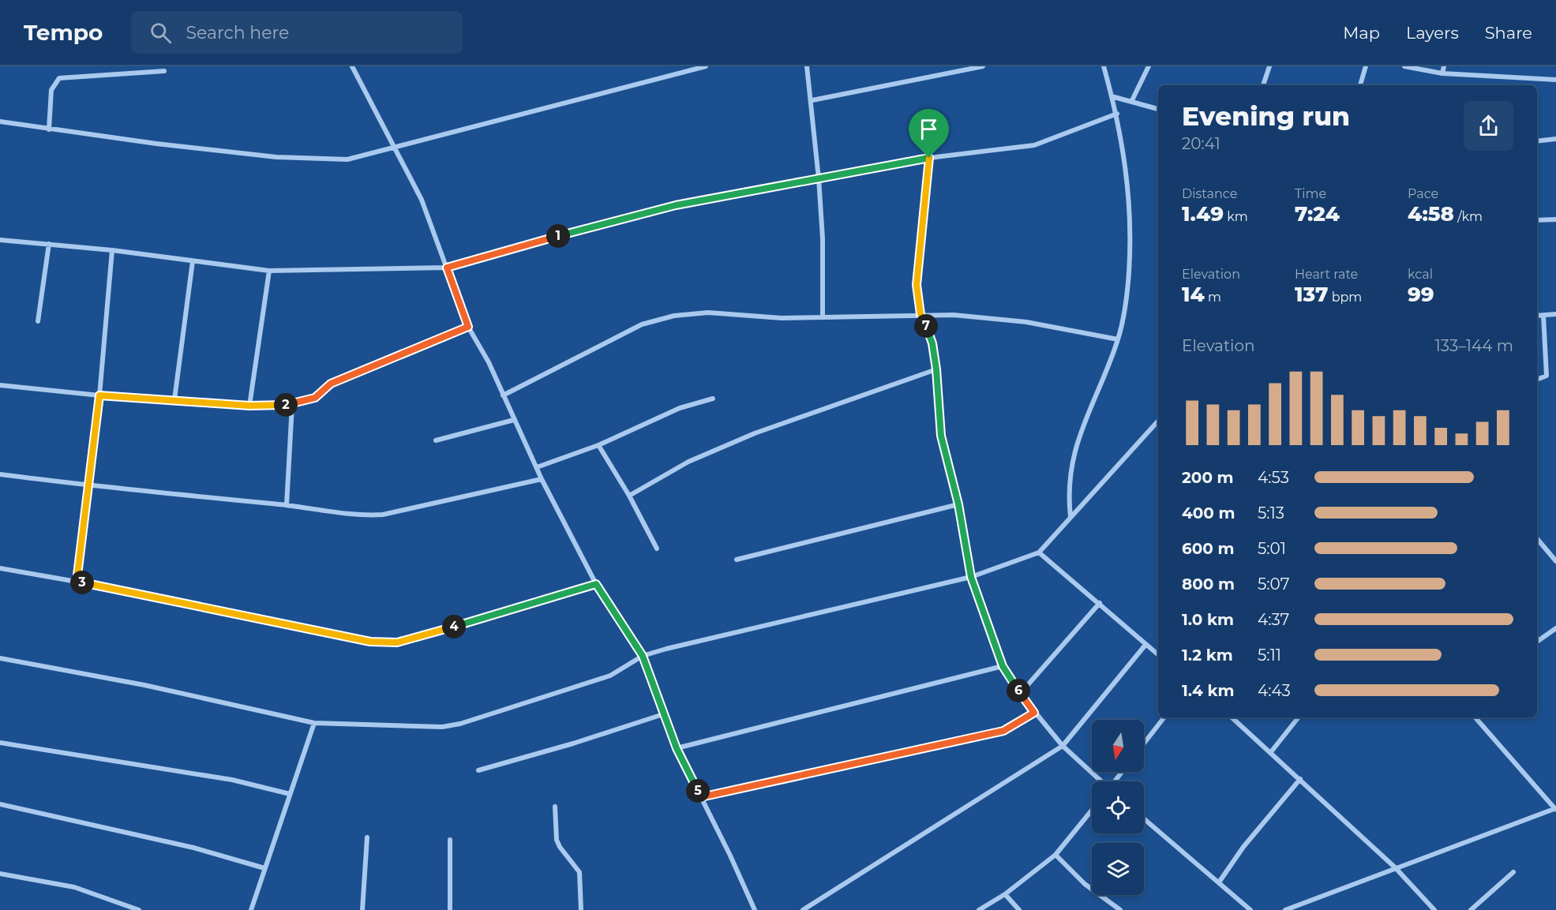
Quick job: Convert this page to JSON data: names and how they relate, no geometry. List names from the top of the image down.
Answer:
{
  "north": "bottom",
  "page": {
    "header": "Tempo",
    "search": "Search here",
    "nav": ["Map", "Layers", "Share"],
    "heading": ["Evening run", "20:41"],
    "stats": [
      ["Distance", "1.49 km"],
      ["Time", "7:24"],
      ["Pace", "4:58 /km"],
      ["Elevation", "14 m"],
      ["Heart rate", "137 bpm"],
      ["kcal", "99"]
    ],
    "pins": [
      "1",
      "7",
      "2",
      "3",
      "4",
      "6",
      "5"
    ],
    "chart": ["Elevation", "133–144 m"],
    "list": [
      {
        "name": "200 m",
        "note": "4:53"
      },
      {
        "name": "400 m",
        "note": "5:13"
      },
      {
        "name": "600 m",
        "note": "5:01"
      },
      {
        "name": "800 m",
        "note": "5:07"
      },
      {
        "name": "1.0 km",
        "note": "4:37"
      },
      {
        "name": "1.2 km",
        "note": "5:11"
      },
      {
        "name": "1.4 km",
        "note": "4:43"
      }
    ]
  }
}
